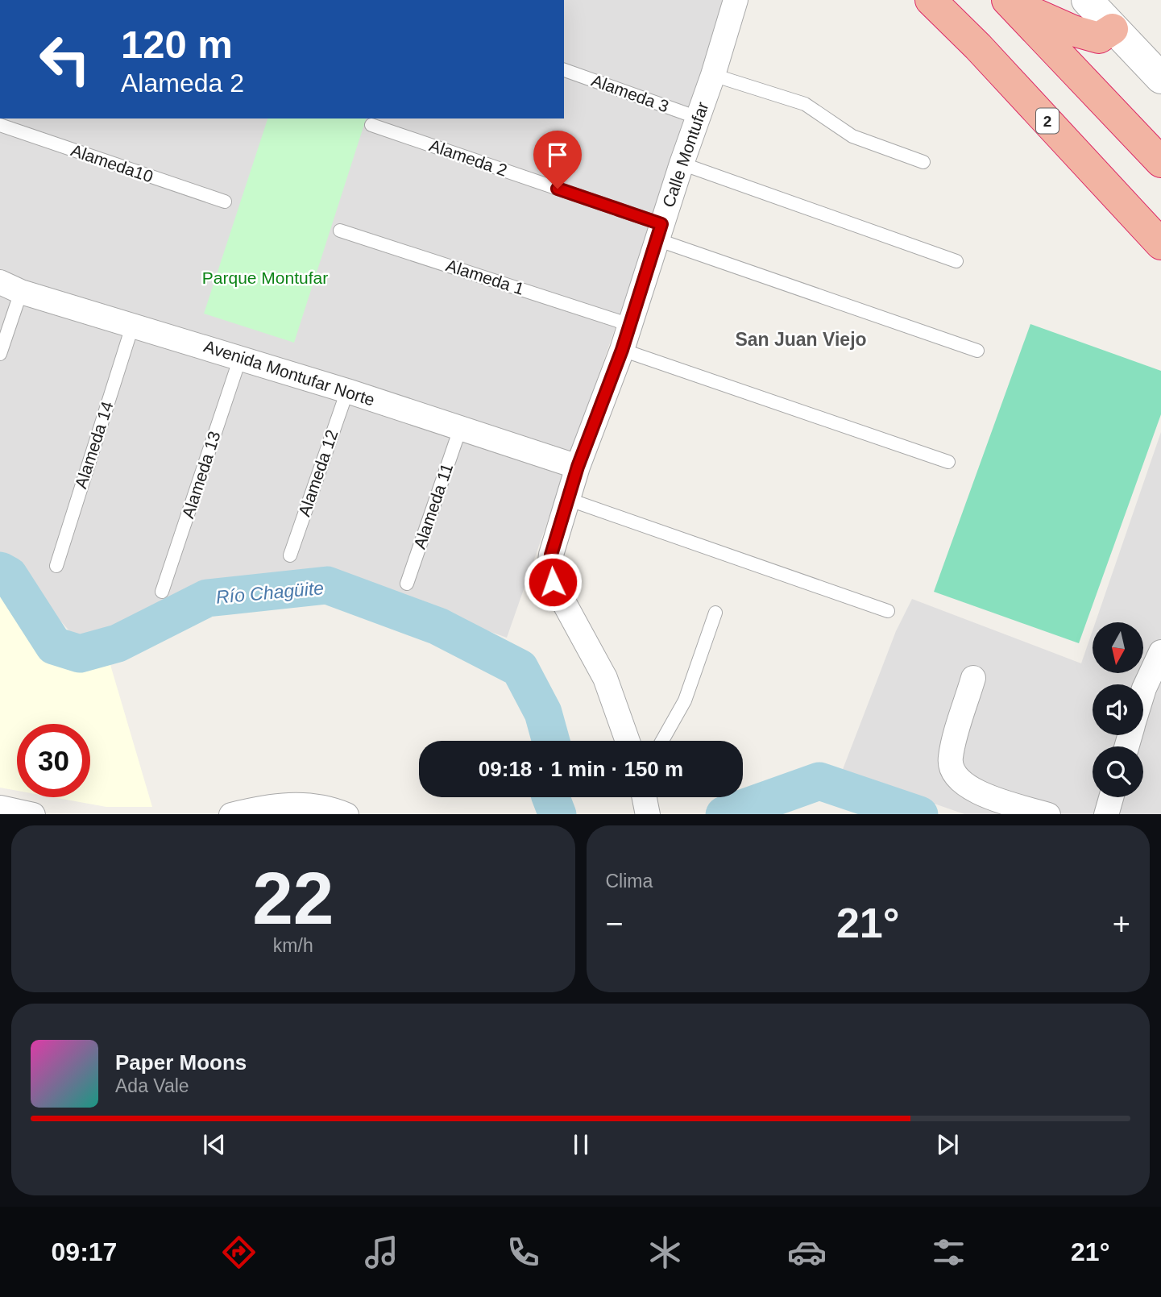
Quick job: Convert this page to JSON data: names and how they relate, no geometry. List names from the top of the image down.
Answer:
{
  "streets": {
    "highway": ["2"],
    "street": ["Calle Montufar", "Avenida Montufar Norte"],
    "lane": [
      "Alameda 3",
      "Alameda 2",
      "Alameda10",
      "Alameda 1",
      "Alameda 14",
      "Alameda 12",
      "Alameda 13",
      "Alameda 11"
    ]
  },
  "crossings": [
    ["Alameda 3", "Calle Montufar"],
    ["Calle Montufar", "Alameda 2"],
    ["Calle Montufar", "Alameda 1"],
    ["Calle Montufar", "Avenida Montufar Norte"],
    ["Avenida Montufar Norte", "Alameda 14"],
    ["Avenida Montufar Norte", "Alameda 12"],
    ["Avenida Montufar Norte", "Alameda 13"],
    ["Avenida Montufar Norte", "Alameda 11"]
  ],
  "districts": ["San Juan Viejo"],
  "water": ["Río Chagüite"],
  "parks": ["Parque Montufar"],
  "north": "bottom",
  "page": {
    "turn": ["120 m", "Alameda 2"],
    "limit": "30",
    "trip": "09:18 · 1 min · 150 m",
    "tile": [
      ["22", "km/h"],
      "Clima"
    ],
    "heat": ["−", "21°", "+"],
    "song": ["Paper Moons", "Ada Vale"],
    "tabs": ["09:17", "21°"]
  }
}
